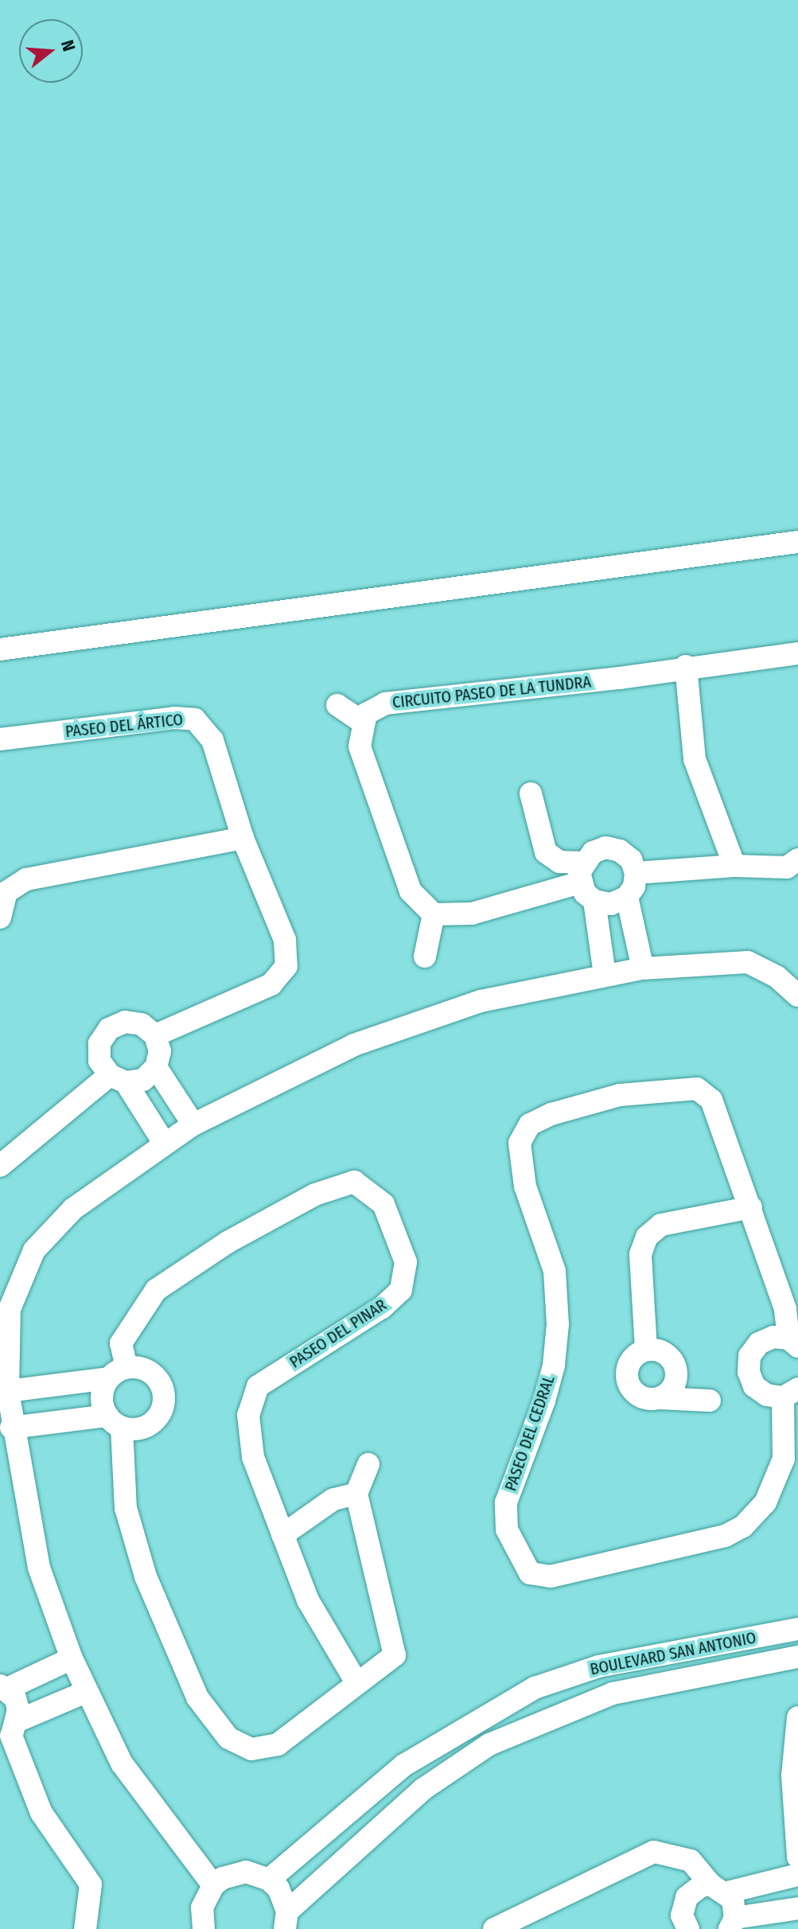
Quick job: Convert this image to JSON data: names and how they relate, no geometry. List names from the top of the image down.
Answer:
{
  "streets": {
    "street": [
      "CIRCUITO PASEO DE LA TUNDRA",
      "PASEO DEL ÁRTICO",
      "PASEO DEL PINAR",
      "PASEO DEL CEDRAL",
      "BOULEVARD SAN ANTONIO"
    ]
  },
  "north": "right"
}
